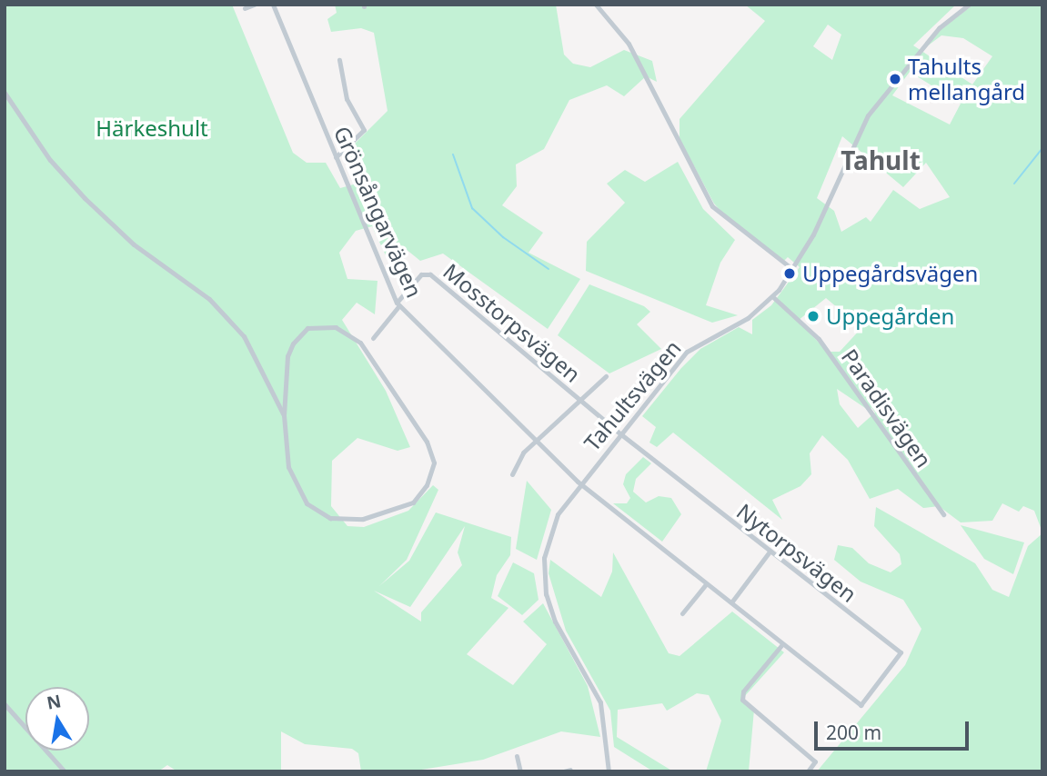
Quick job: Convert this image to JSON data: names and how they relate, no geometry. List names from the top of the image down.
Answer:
{
  "streets": {
    "street": [
      "Grönsångarvägen",
      "Mosstorpsvägen",
      "Tahultsvägen",
      "Paradisvägen",
      "Nytorpsvägen"
    ]
  },
  "crossings": [
    ["Grönsångarvägen", "Mosstorpsvägen"],
    ["Grönsångarvägen", "Tahultsvägen"],
    ["Grönsångarvägen", "Nytorpsvägen"],
    ["Mosstorpsvägen", "Tahultsvägen"],
    ["Mosstorpsvägen", "Nytorpsvägen"],
    ["Tahultsvägen", "Paradisvägen"],
    ["Tahultsvägen", "Nytorpsvägen"]
  ],
  "districts": ["Tahult"],
  "parks": ["Härkeshult"],
  "places": ["Tahults mellangård", "Uppegårdsvägen", "Uppegården"],
  "scale_bar": "200 m",
  "north": "top"
}
